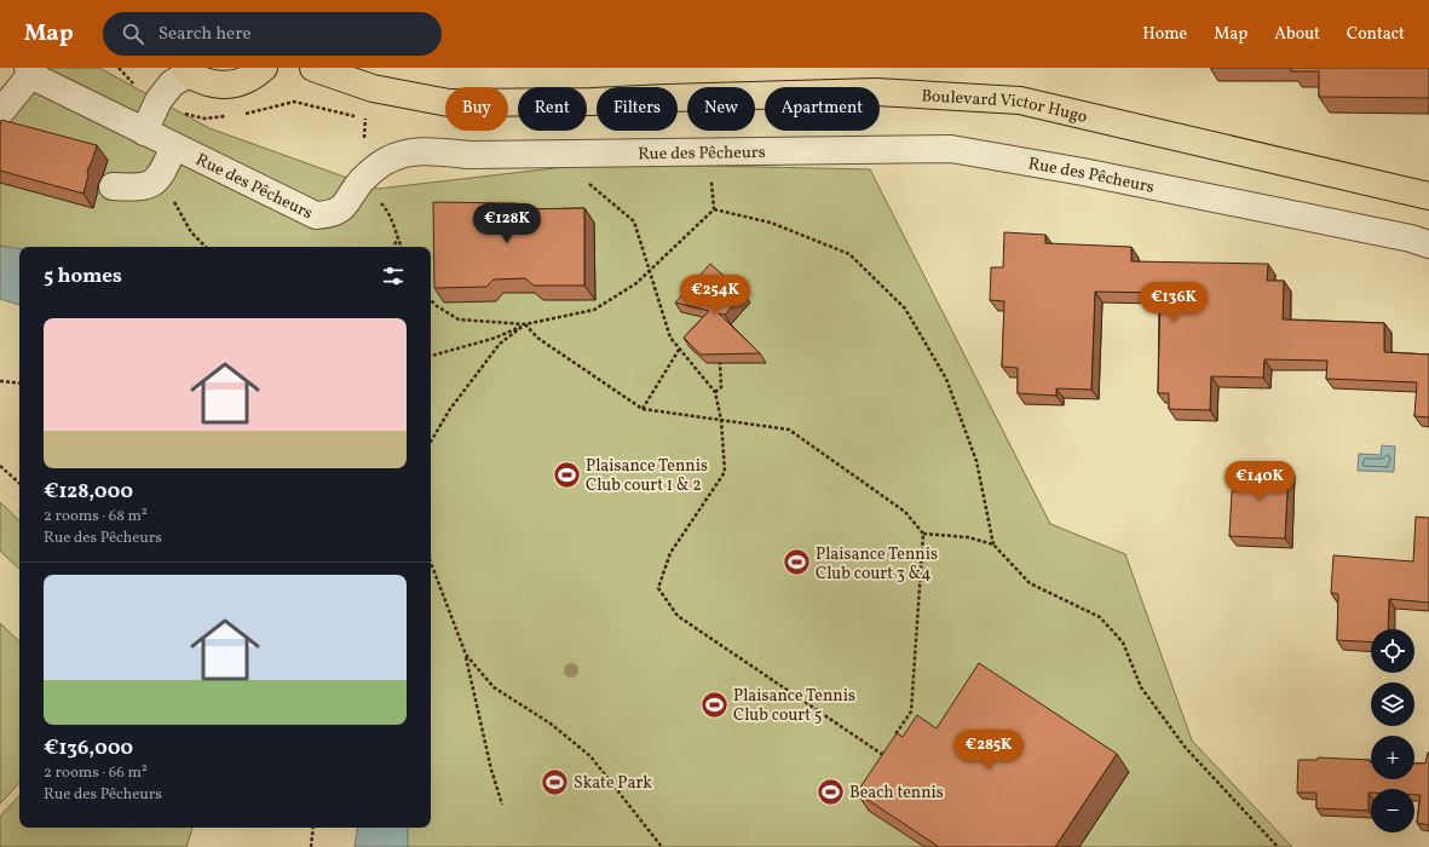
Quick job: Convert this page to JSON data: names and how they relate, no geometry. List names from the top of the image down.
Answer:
{
  "streets": {
    "main road": ["Boulevard Victor Hugo"],
    "street": ["Rue des Pêcheurs"]
  },
  "places": {
    "sports": [
      "Plaisance Tennis Club court 1 & 2",
      "Plaisance Tennis Club court 3 &4",
      "Plaisance Tennis Club court 5",
      "Skate Park",
      "Beach tennis"
    ]
  },
  "page": {
    "header": "Map",
    "search": "Search here",
    "nav": [
      "Home",
      "Map",
      "About",
      "Contact"
    ],
    "chip": [
      "Buy",
      "Rent",
      "Filters",
      "New",
      "Apartment"
    ],
    "price": [
      "€128K",
      "€254K",
      "€136K",
      "€140K",
      "€285K"
    ],
    "heading": "5 homes",
    "list": [
      {
        "name": "€128,000",
        "note": "2 rooms · 68 m² · Rue des Pêcheurs"
      },
      {
        "name": "€136,000",
        "note": "2 rooms · 66 m² · Rue des Pêcheurs"
      }
    ],
    "map_buttons": ["+", "−"]
  }
}
